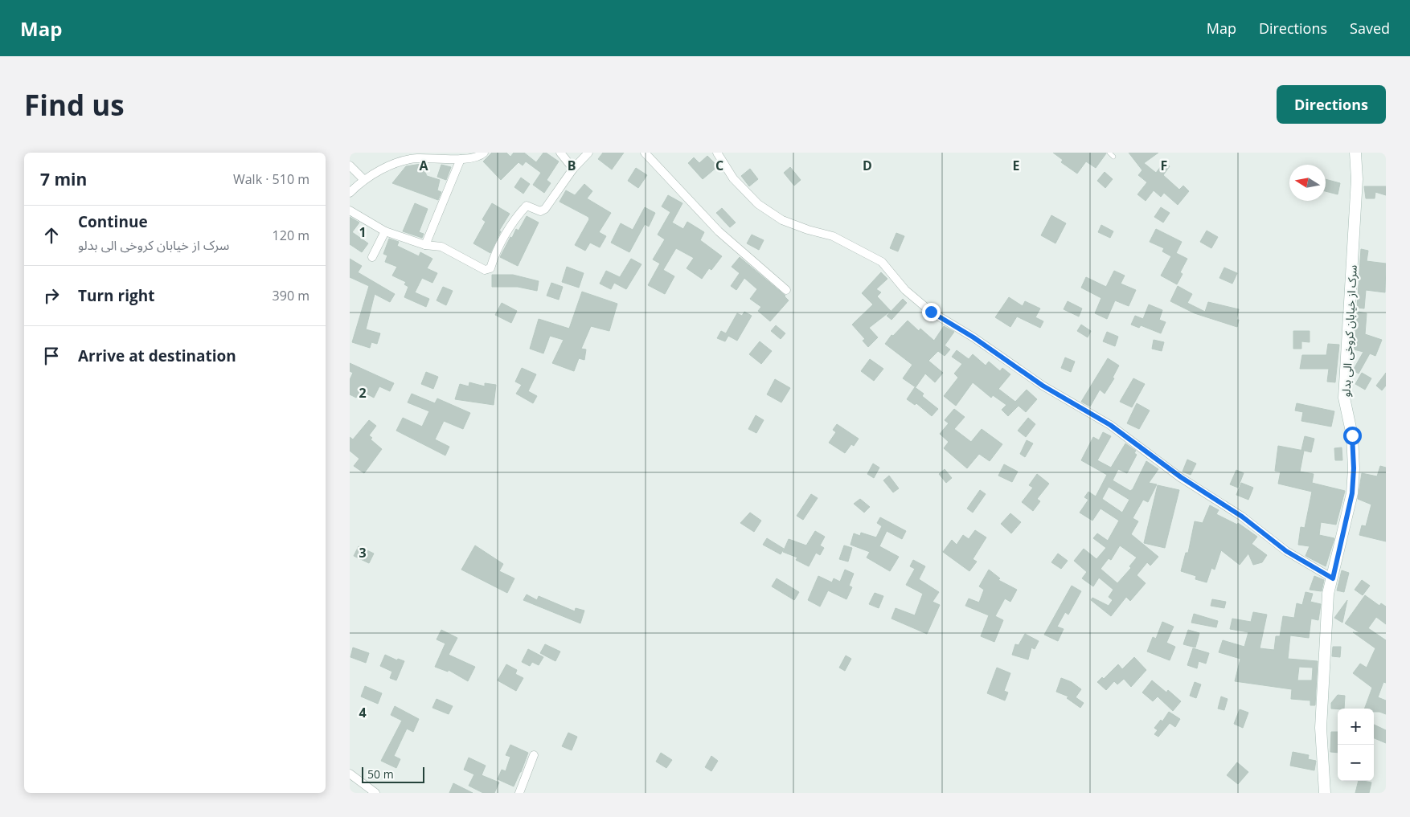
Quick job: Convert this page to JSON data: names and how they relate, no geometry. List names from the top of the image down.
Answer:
{
  "streets": {
    "main road": ["سرک از خیابان کروخی الی بدلو"]
  },
  "scale_bar": "50 m",
  "north": "left",
  "page": {
    "header": "Map",
    "nav": ["Map", "Directions", "Saved"],
    "buttons": "Directions",
    "title": "Find us",
    "heading": ["7 min", "Walk · 510 m"],
    "list": [
      ["Continue", "سرک از خیابان کروخی الی بدلو", "120 m"],
      ["Turn right", "390 m"],
      "Arrive at destination"
    ],
    "map_buttons": ["+", "−"],
    "scale": "50 m"
  },
  "grid": {
    "columns": [
      "A",
      "B",
      "C",
      "D",
      "E",
      "F"
    ],
    "rows": [
      "1",
      "2",
      "3",
      "4"
    ]
  }
}
